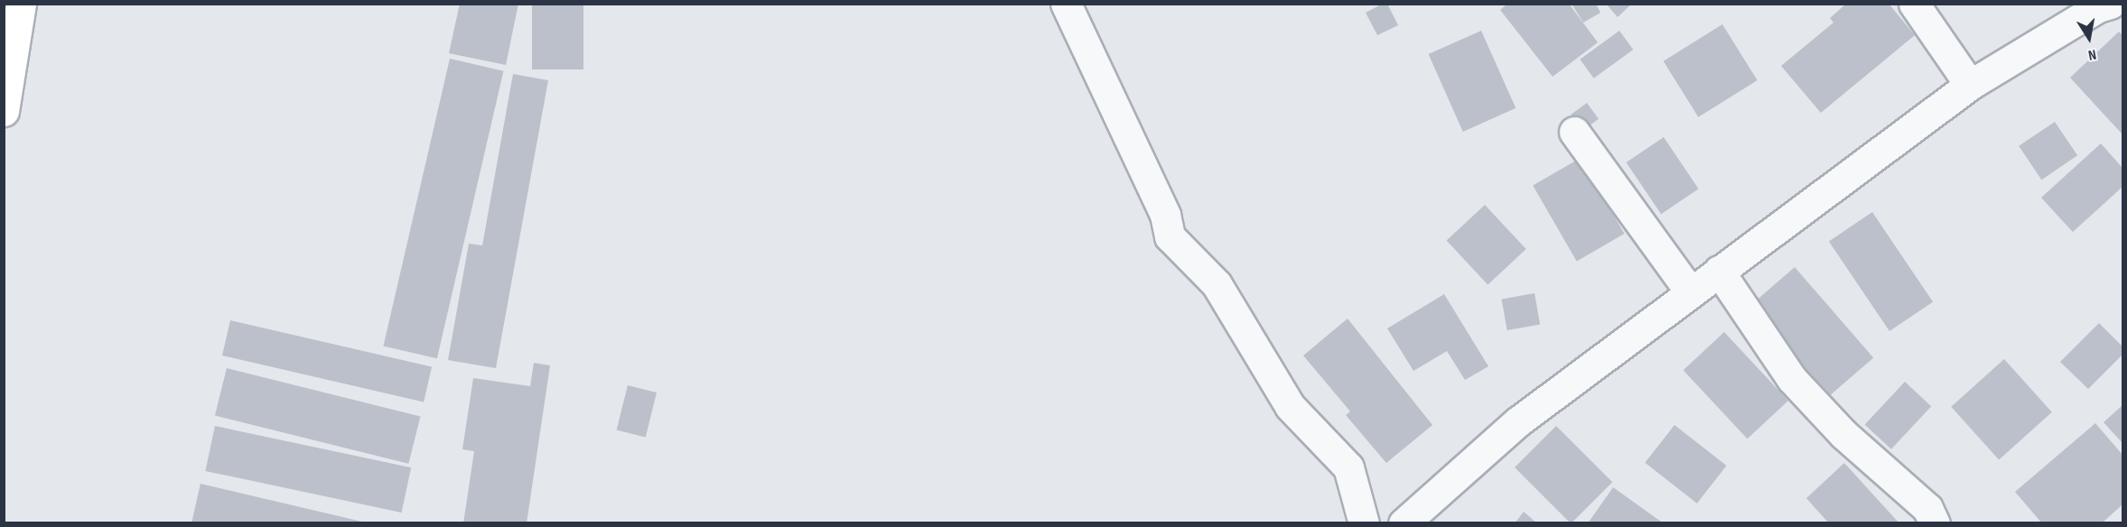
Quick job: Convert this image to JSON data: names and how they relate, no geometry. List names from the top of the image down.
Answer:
{
  "north": "bottom"
}
